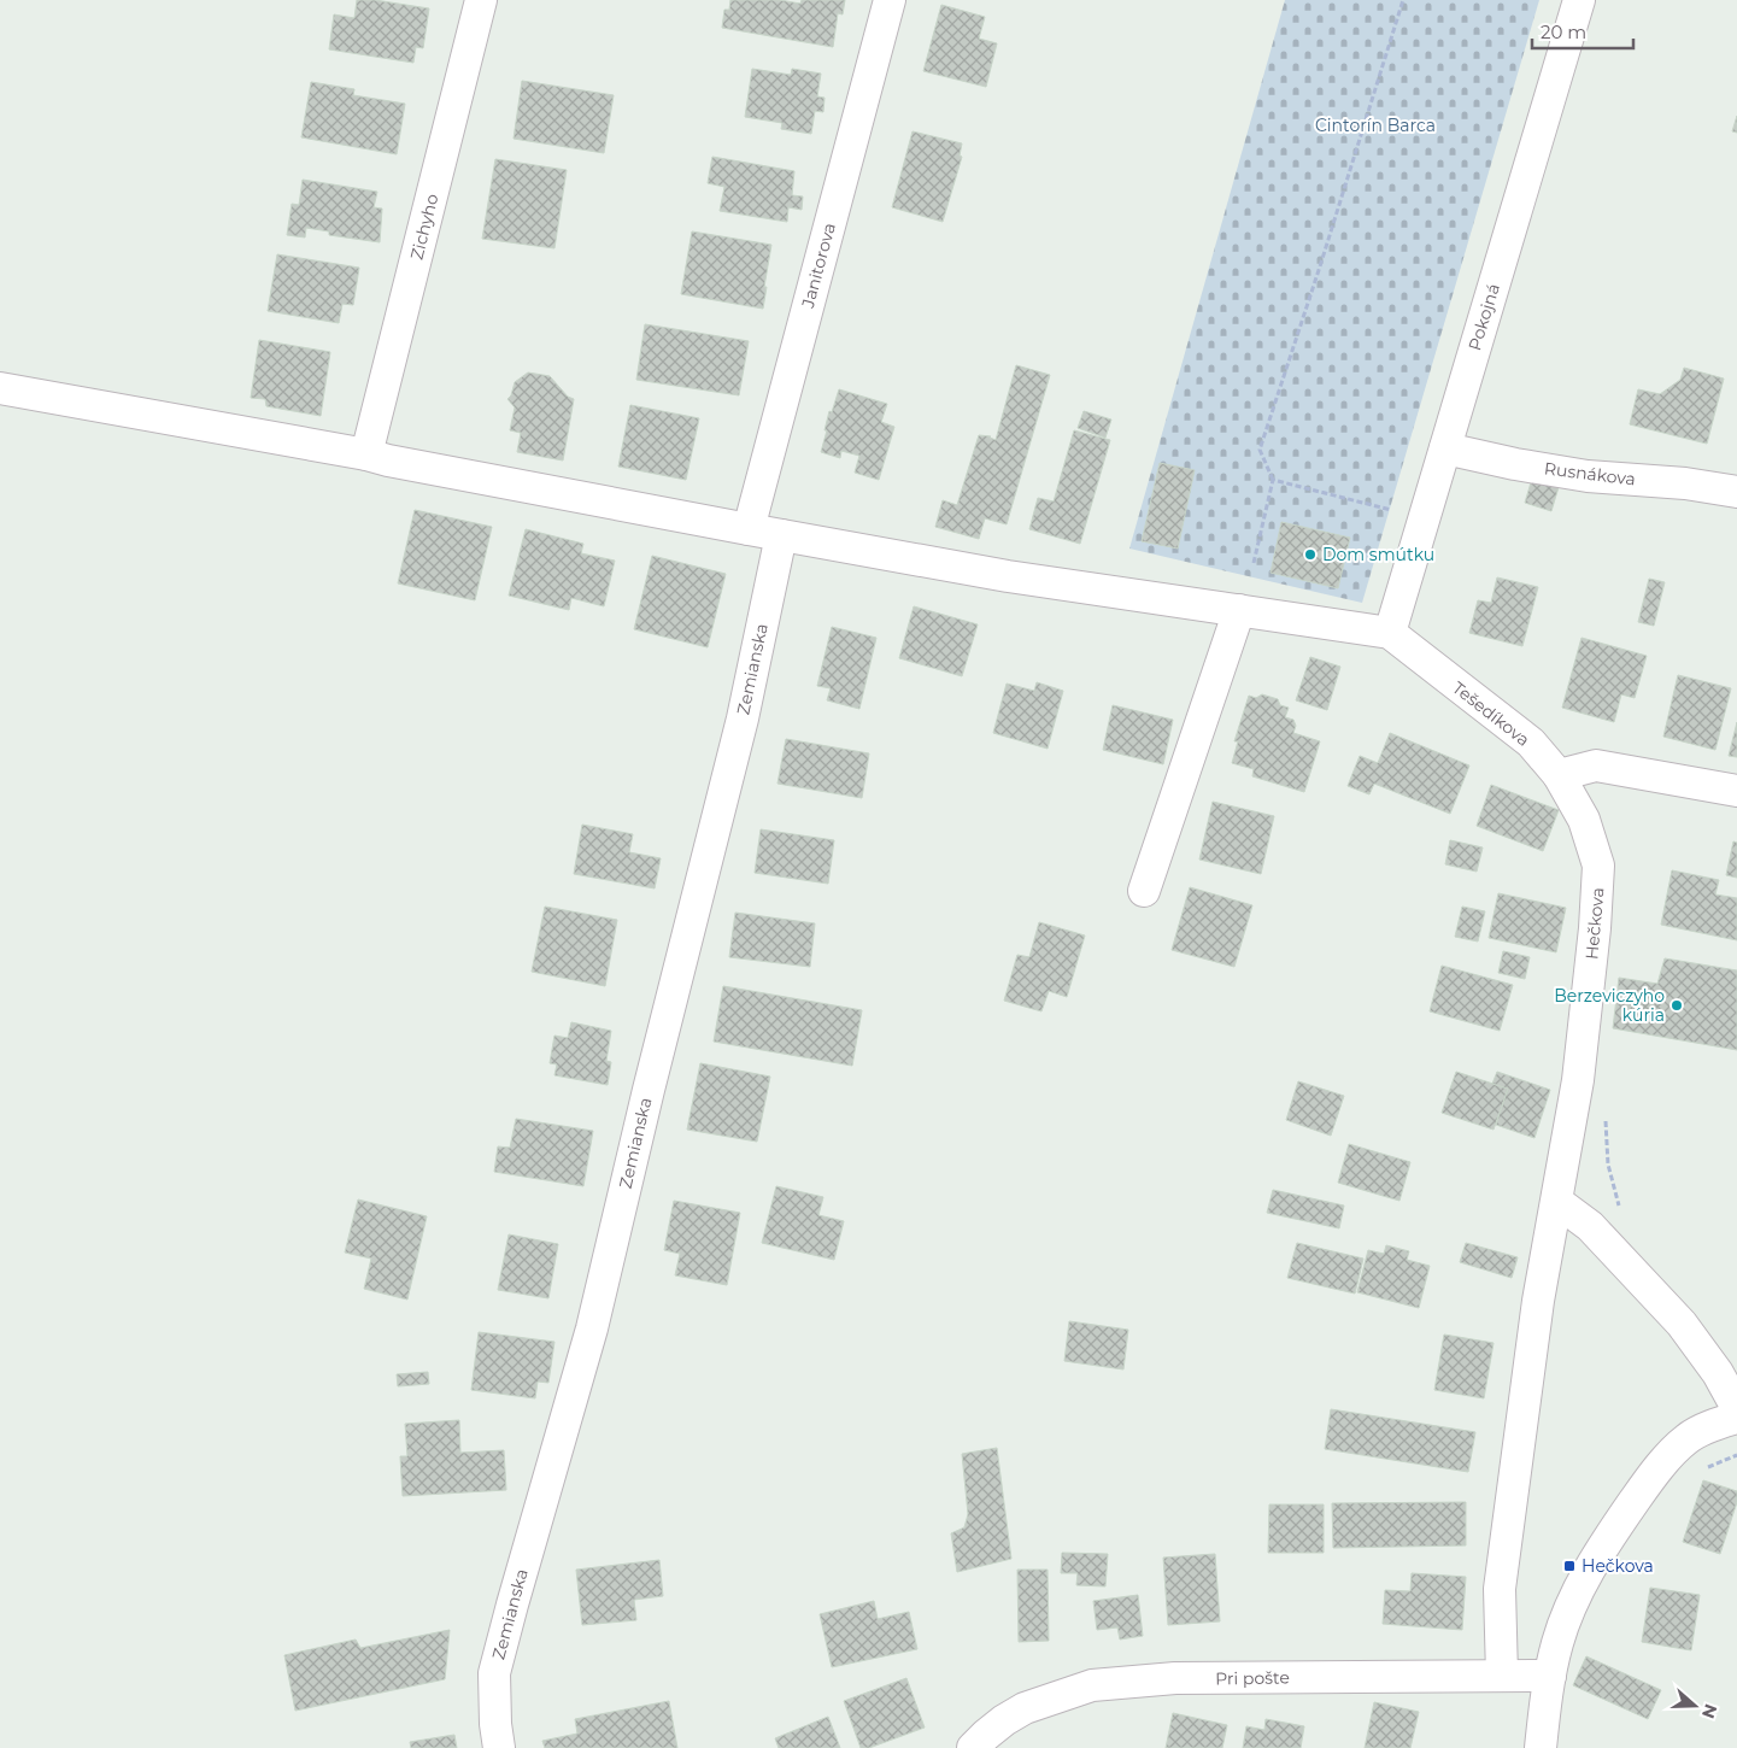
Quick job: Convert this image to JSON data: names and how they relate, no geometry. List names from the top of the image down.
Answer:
{
  "streets": {
    "street": [
      "Zichyho",
      "Janitorova",
      "Pokojná",
      "Rusnákova",
      "Zemianska",
      "Tešedíkova",
      "Hečkova",
      "Pri pošte"
    ]
  },
  "crossings": [
    ["Pokojná", "Rusnákova"],
    ["Pokojná", "Tešedíkova"],
    ["Tešedíkova", "Hečkova"],
    ["Hečkova", "Pri pošte"]
  ],
  "parks": ["Cintorín Barca"],
  "places": {
    "other": ["Dom smútku", "Berzeviczyho kúria"],
    "transit": ["Hečkova"]
  },
  "scale_bar": "20 m",
  "north": "right"
}
